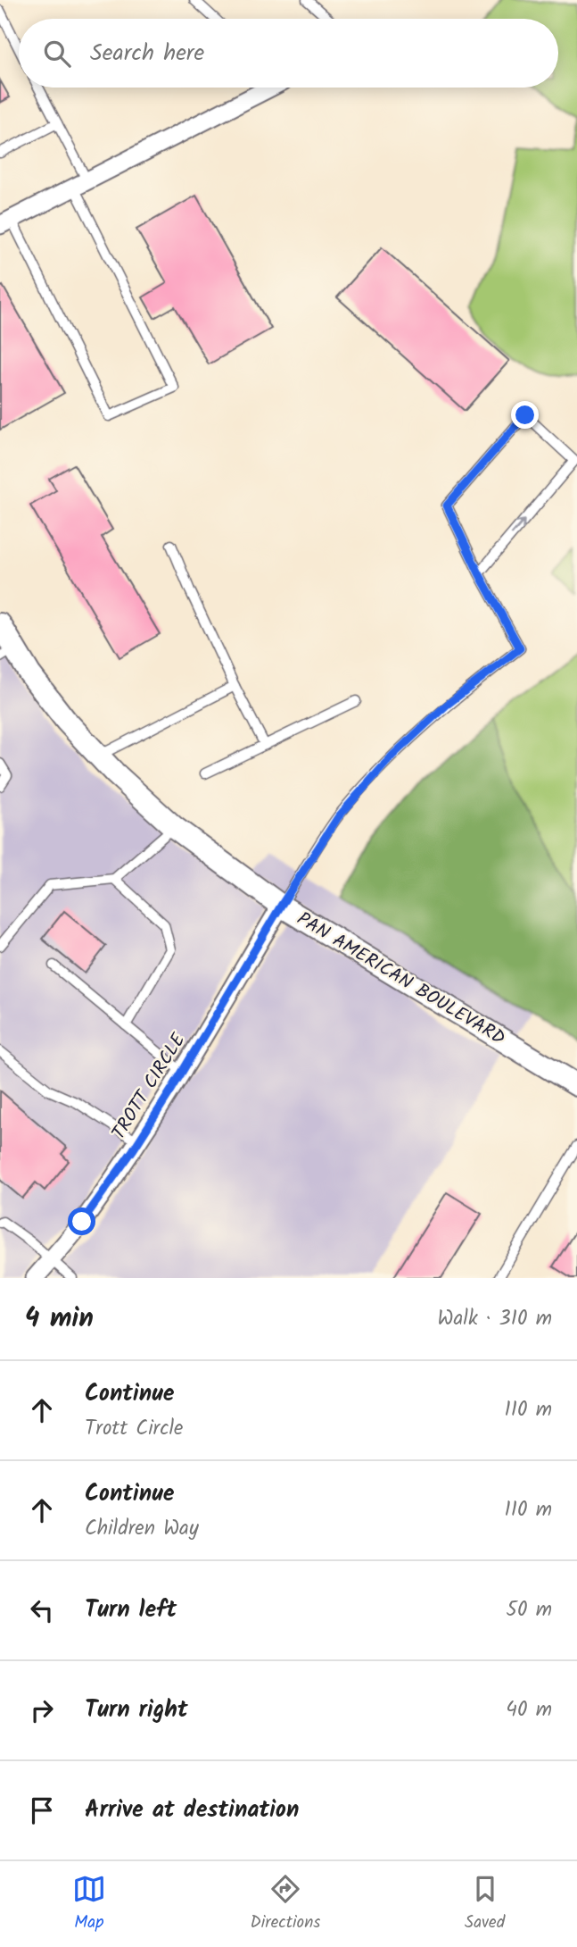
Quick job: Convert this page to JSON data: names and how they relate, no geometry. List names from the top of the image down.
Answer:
{
  "streets": {
    "street": ["PAN AMERICAN BOULEVARD", "TROTT CIRCLE"]
  },
  "crossings": [
    ["PAN AMERICAN BOULEVARD", "TROTT CIRCLE"]
  ],
  "page": {
    "search": "Search here",
    "heading": ["4 min", "Walk · 310 m"],
    "list": [
      ["Continue", "Trott Circle", "110 m"],
      ["Continue", "Children Way", "110 m"],
      ["Turn left", "50 m"],
      ["Turn right", "40 m"],
      "Arrive at destination"
    ],
    "nav": ["Map", "Directions", "Saved"]
  }
}
